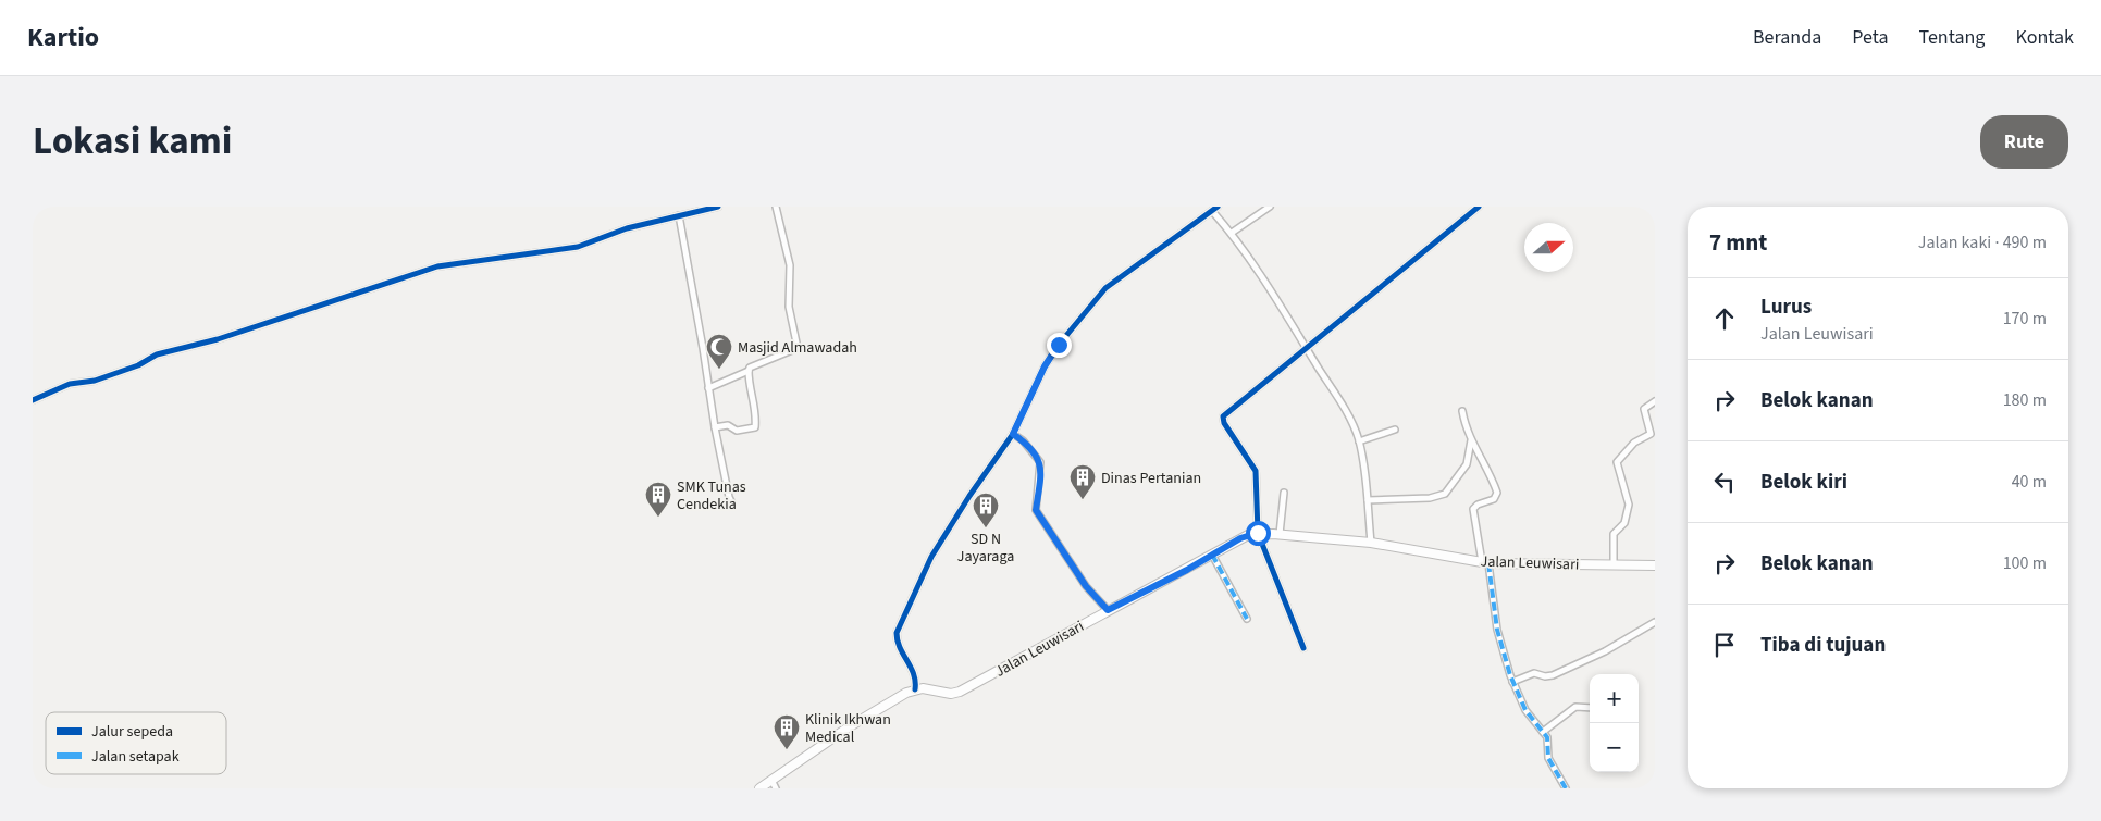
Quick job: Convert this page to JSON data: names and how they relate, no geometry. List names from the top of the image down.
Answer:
{
  "streets": {
    "main road": ["Jalan Leuwisari"]
  },
  "places": {
    "mosque": ["Masjid Almawadah"],
    "building": [
      "Dinas Pertanian",
      "SMK Tunas Cendekia",
      "SD N Jayaraga",
      "Klinik Ikhwan Medical"
    ]
  },
  "legend": ["Jalur sepeda", "Jalan setapak"],
  "north": "right",
  "page": {
    "header": "Kartio",
    "nav": [
      "Beranda",
      "Peta",
      "Tentang",
      "Kontak"
    ],
    "title": "Lokasi kami",
    "buttons": "Rute",
    "heading": ["7 mnt", "Jalan kaki · 490 m"],
    "list": [
      ["Lurus", "Jalan Leuwisari", "170 m"],
      ["Belok kanan", "180 m"],
      ["Belok kiri", "40 m"],
      ["Belok kanan", "100 m"],
      "Tiba di tujuan"
    ],
    "map_buttons": ["+", "−"]
  }
}
